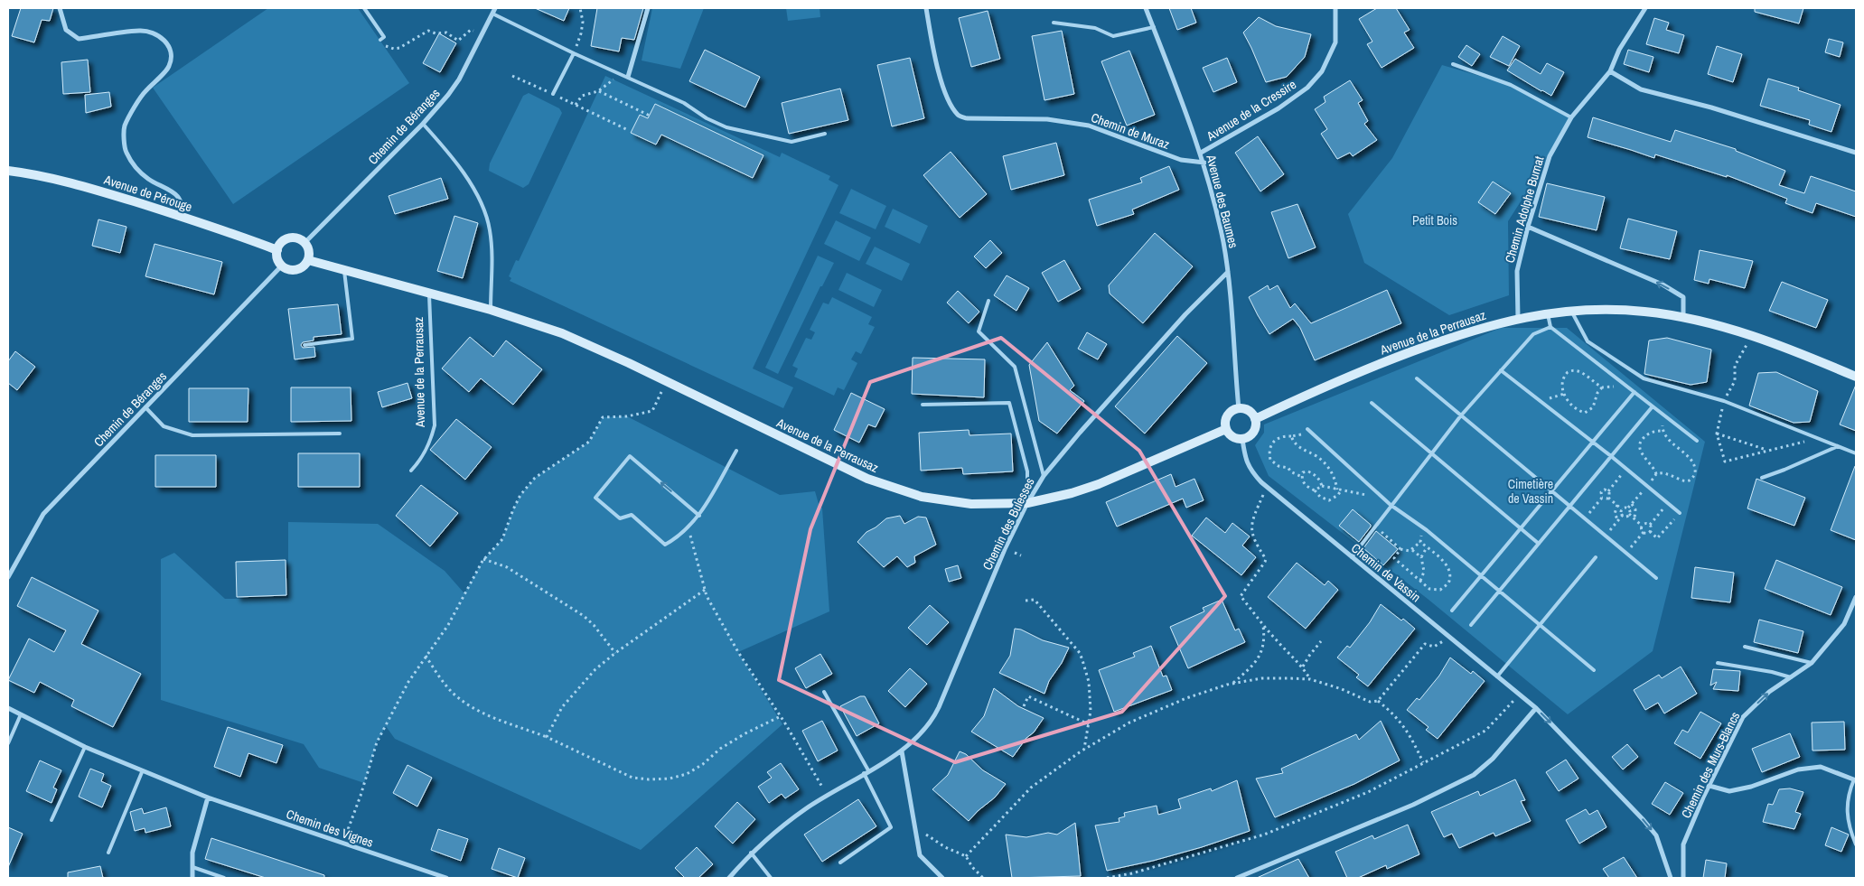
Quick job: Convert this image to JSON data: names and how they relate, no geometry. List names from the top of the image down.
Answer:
{
  "streets": {
    "street": [
      "Avenue de la Cressire",
      "Chemin de Béranges",
      "Chemin de Muraz",
      "Avenue de Pérouge",
      "Avenue des Baumes",
      "Chemin Adolphe Burnat",
      "Avenue de la Perrausaz",
      "Chemin des Bulesses",
      "Chemin de Vassin",
      "Chemin des Murs-Blancs",
      "Chemin des Vignes"
    ]
  },
  "crossings": [
    ["Avenue de la Cressire", "Avenue des Baumes"],
    ["Chemin de Béranges", "Avenue de Pérouge"],
    ["Chemin de Béranges", "Avenue de la Perrausaz"],
    ["Chemin de Muraz", "Avenue des Baumes"],
    ["Avenue de Pérouge", "Avenue de la Perrausaz"],
    ["Avenue des Baumes", "Avenue de la Perrausaz"],
    ["Avenue des Baumes", "Chemin des Bulesses"],
    ["Avenue des Baumes", "Chemin de Vassin"],
    ["Chemin Adolphe Burnat", "Avenue de la Perrausaz"],
    ["Avenue de la Perrausaz", "Chemin des Bulesses"],
    ["Avenue de la Perrausaz", "Chemin de Vassin"]
  ],
  "one_way": ["Chemin des Murs-Blancs"],
  "parks": ["Petit Bois", "Cimetière de Vassin"]
}
